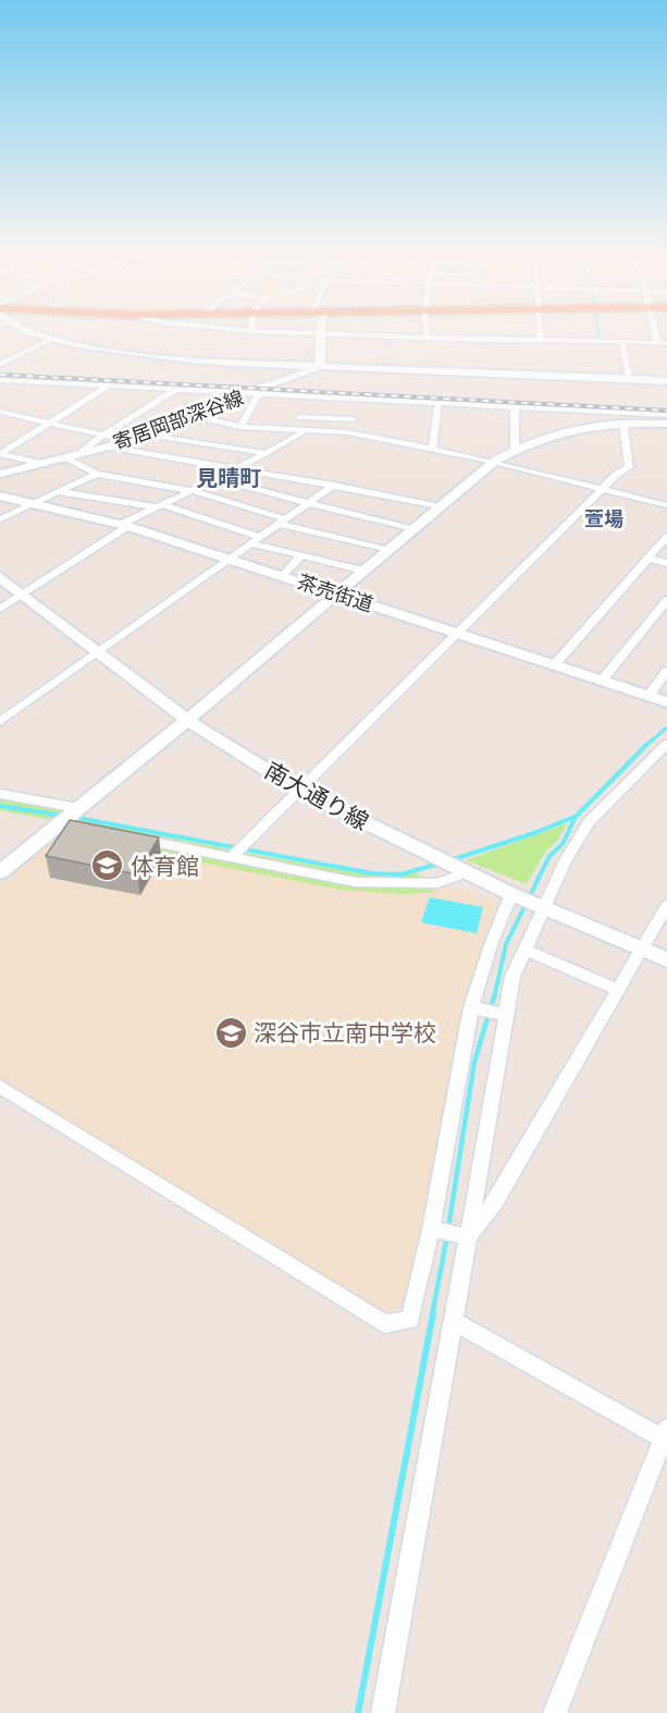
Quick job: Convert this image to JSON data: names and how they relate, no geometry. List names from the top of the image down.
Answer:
{
  "streets": {
    "street": ["寄居岡部深谷線", "茶売街道", "南大通り線"]
  },
  "districts": ["見晴町", "萱場"],
  "places": {
    "school or university": ["体育館", "深谷市立南中学校"]
  }
}
